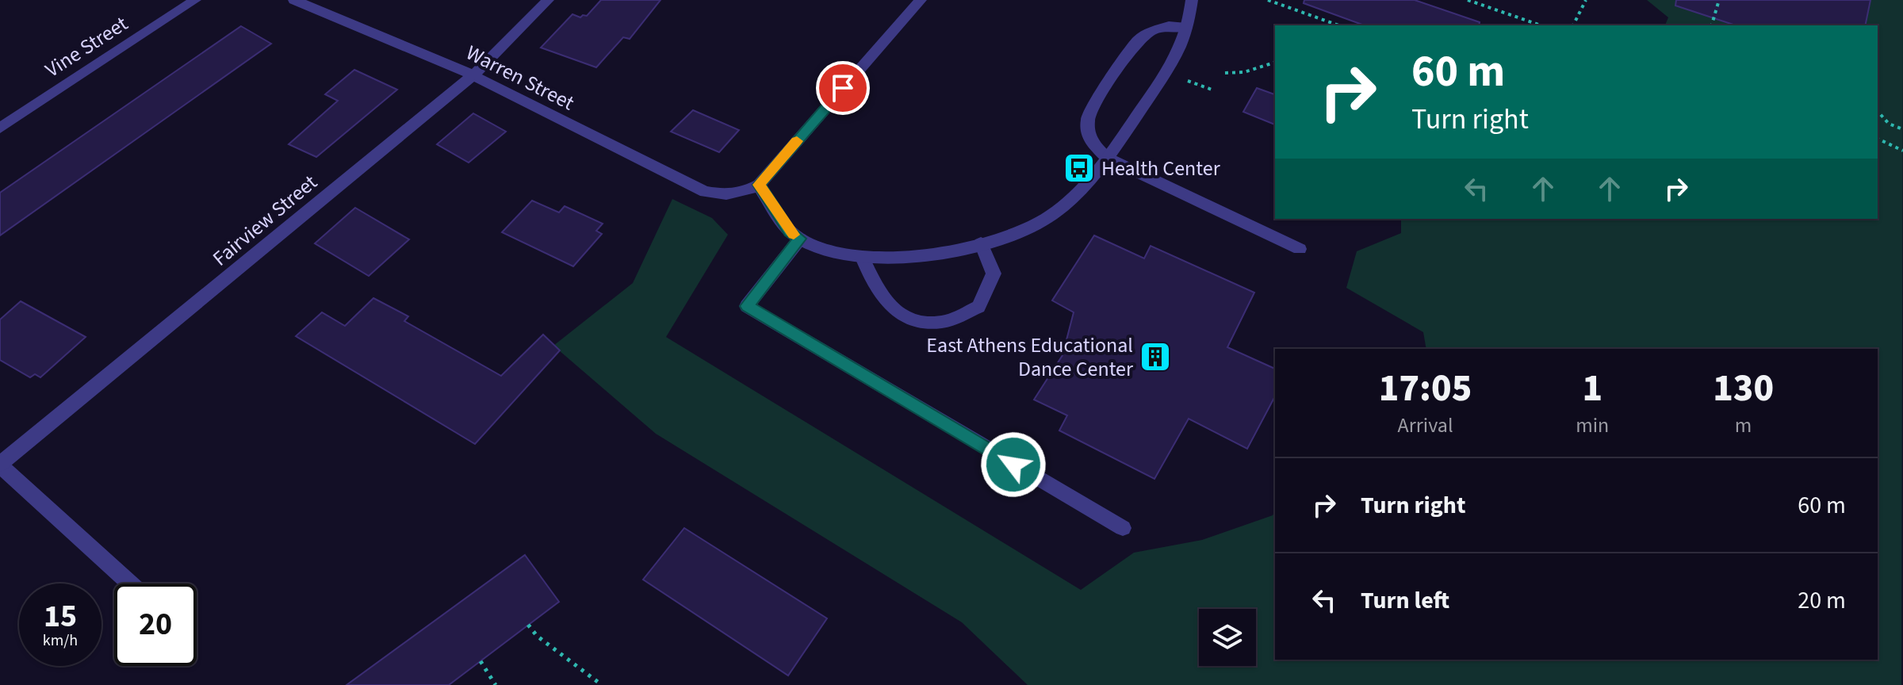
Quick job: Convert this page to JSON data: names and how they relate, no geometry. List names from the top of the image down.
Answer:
{
  "streets": {
    "street": ["Vine Street", "Warren Street", "Fairview Street"]
  },
  "crossings": [
    ["Warren Street", "Fairview Street"]
  ],
  "places": {
    "bus stop": ["Health Center"],
    "building": ["East Athens Educational Dance Center"]
  },
  "page": {
    "turn": ["60 m", "Turn right"],
    "eta": [
      "17:05",
      "Arrival",
      "1",
      "min",
      "130",
      "m"
    ],
    "list": [
      {
        "name": "Turn right",
        "value": "60 m"
      },
      {
        "name": "Turn left",
        "value": "20 m"
      }
    ],
    "speed": "15 km/h",
    "limit": "20"
  }
}
